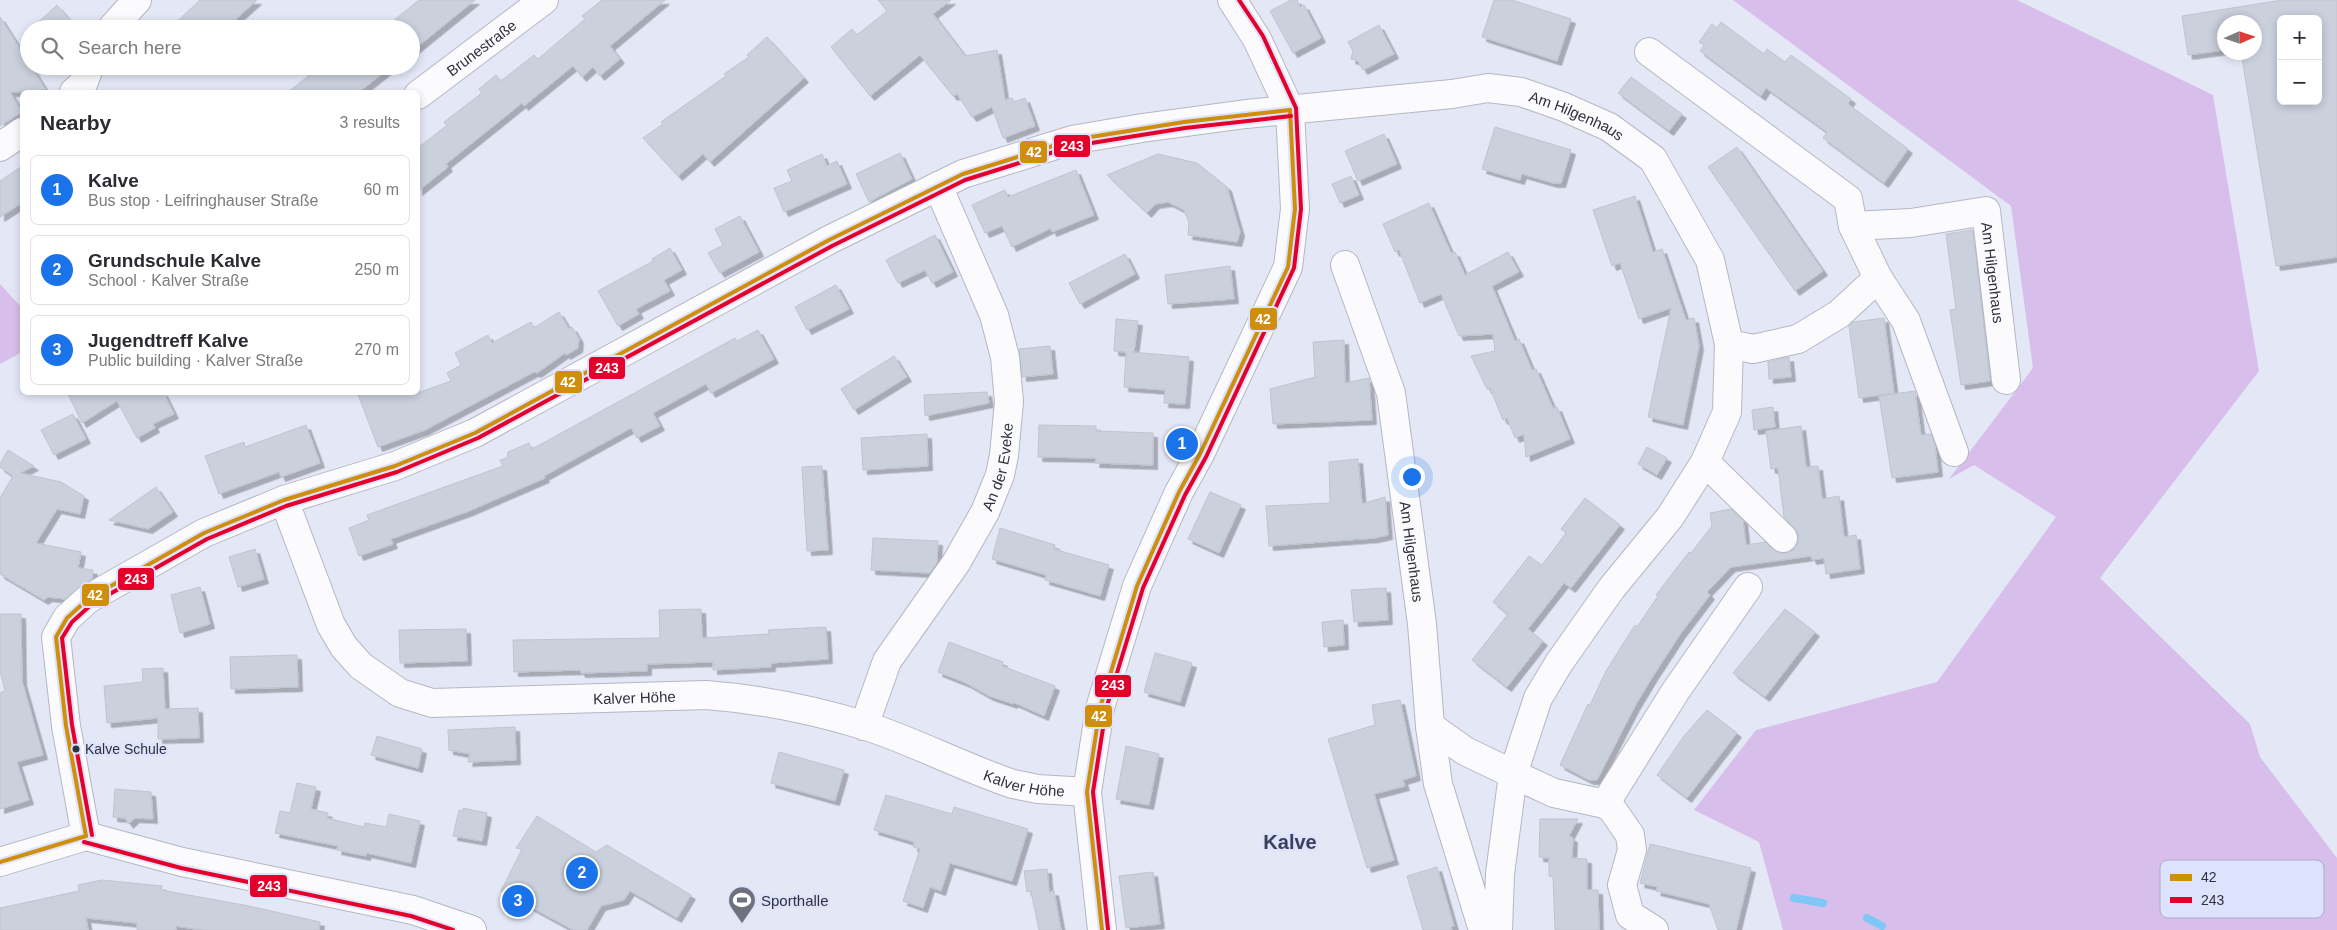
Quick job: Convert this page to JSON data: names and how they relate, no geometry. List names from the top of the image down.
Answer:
{
  "streets": {
    "street": [
      "Brunestraße",
      "Am Hilgenhaus",
      "An der Eveke",
      "Kalver Höhe"
    ]
  },
  "crossings": [
    ["Am Hilgenhaus", "An der Eveke"],
    ["Am Hilgenhaus", "Kalver Höhe"],
    ["An der Eveke", "Kalver Höhe"]
  ],
  "districts": ["Kalve"],
  "places": {
    "other": ["Kalve Schule"],
    "sports": ["Sporthalle"]
  },
  "lines": ["transit line 243", "transit line 42"],
  "legend": ["42", "243"],
  "north": "right",
  "page": {
    "map_buttons": ["+", "−"],
    "search": "Search here",
    "heading": ["Nearby", "3 results"],
    "list": [
      {
        "mark": "1",
        "name": "Kalve",
        "note": "Bus stop · Leifringhauser Straße",
        "value": "60 m"
      },
      {
        "mark": "2",
        "name": "Grundschule Kalve",
        "note": "School · Kalver Straße",
        "value": "250 m"
      },
      {
        "mark": "3",
        "name": "Jugendtreff Kalve",
        "note": "Public building · Kalver Straße",
        "value": "270 m"
      }
    ],
    "pins": ["1", "2", "3"]
  }
}
